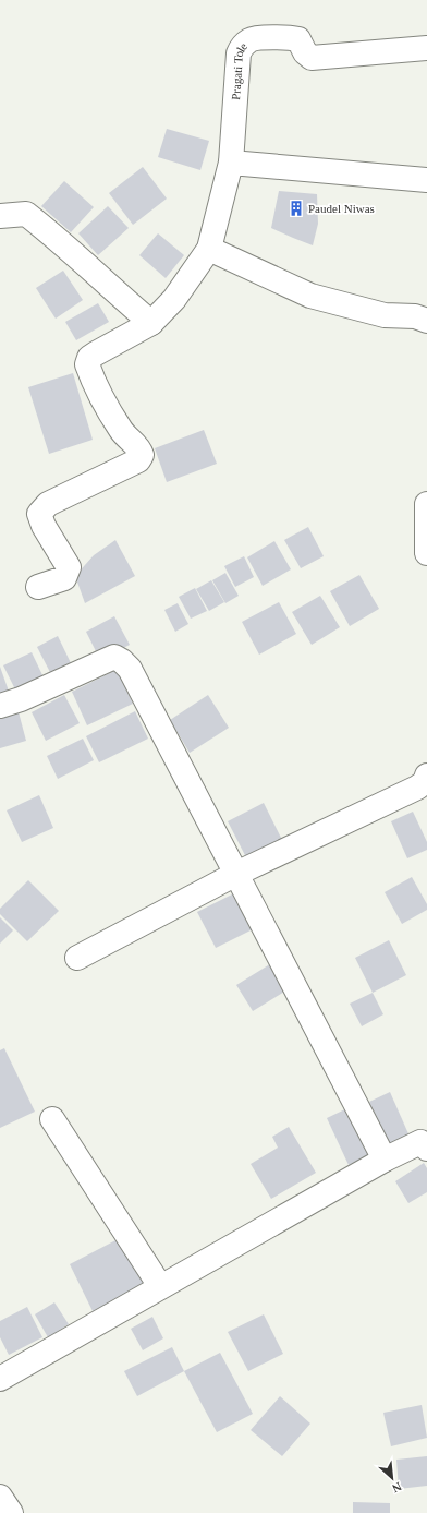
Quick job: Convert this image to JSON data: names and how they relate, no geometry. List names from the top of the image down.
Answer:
{
  "streets": {
    "street": ["Pragati Tole"]
  },
  "places": {
    "building": ["Paudel Niwas"]
  },
  "north": "bottom right"
}
